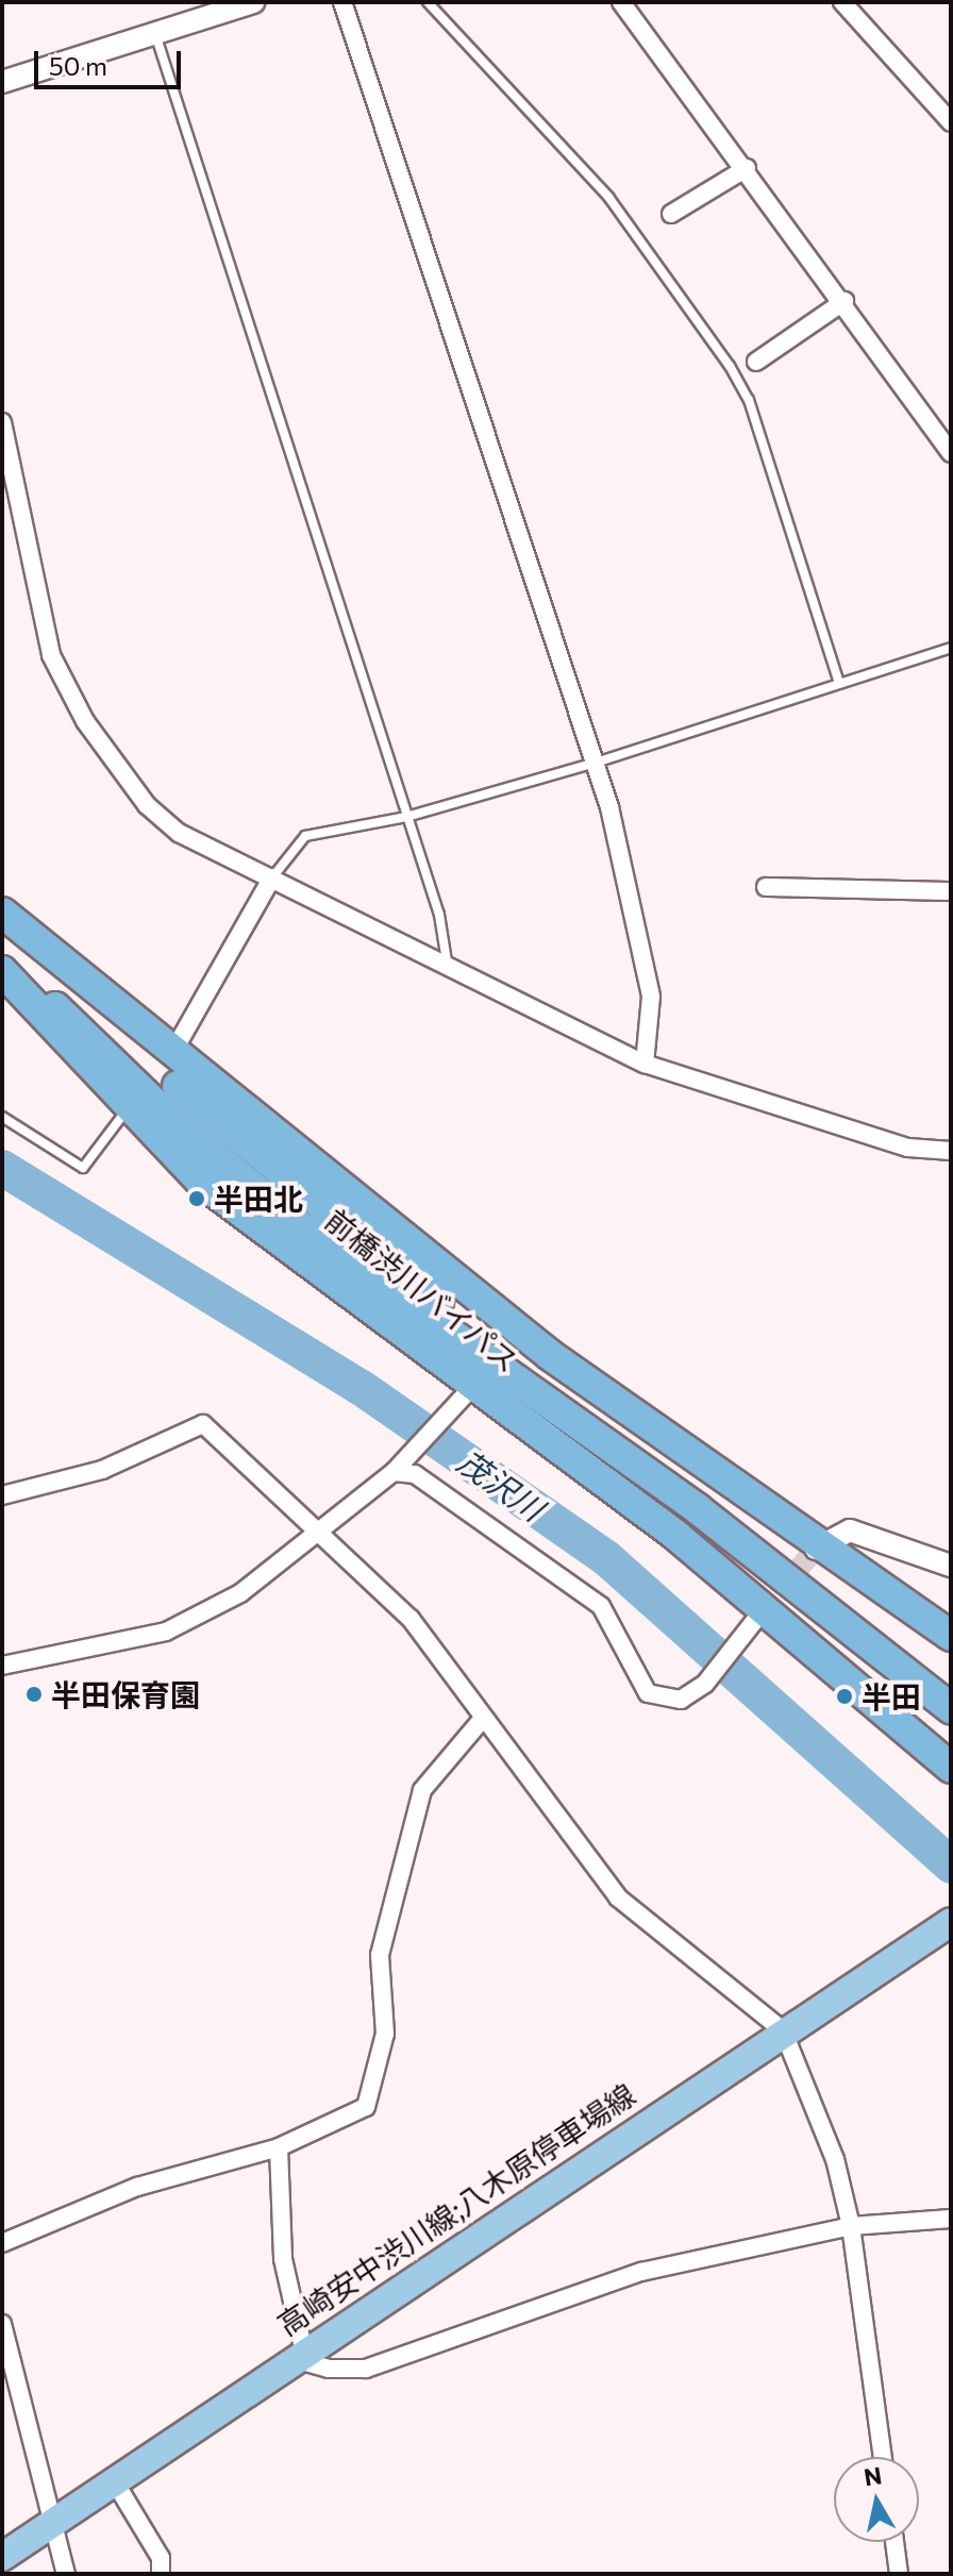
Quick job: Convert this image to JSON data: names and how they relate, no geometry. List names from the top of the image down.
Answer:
{
  "streets": {
    "highway": ["前橋渋川バイパス"],
    "main road": ["高崎安中渋川線;八木原停車場線"]
  },
  "water": ["茂沢川"],
  "places": ["半田北", "半田保育園", "半田"],
  "scale_bar": "50 m",
  "north": "top"
}
